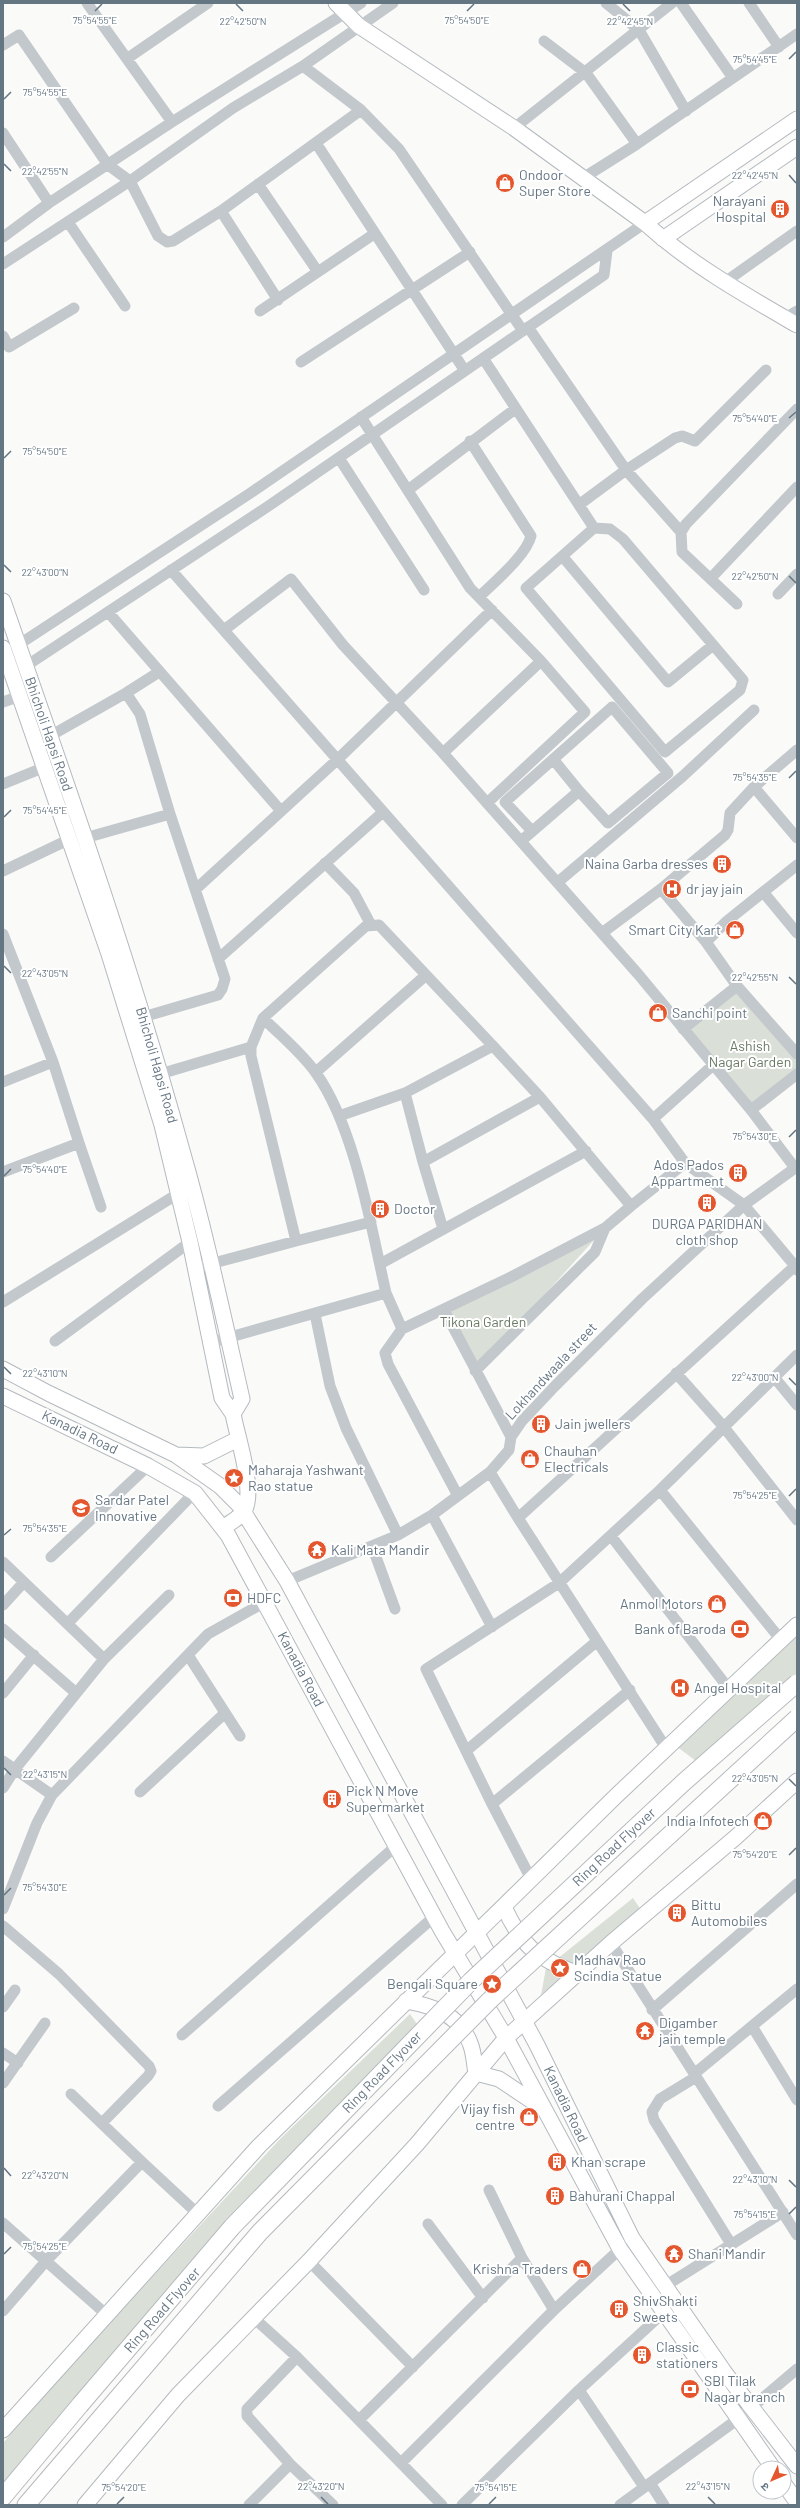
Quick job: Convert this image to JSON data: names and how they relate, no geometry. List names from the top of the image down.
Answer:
{
  "streets": {
    "main road": ["Ring Road Flyover"],
    "street": ["Bhicholi Hapsi Road", "Lokhandwaala street", "Kanadia Road"]
  },
  "crossings": [
    ["Lokhandwaala street", "Kanadia Road"]
  ],
  "parks": ["Ashish Nagar Garden", "Tikona Garden"],
  "places": {
    "shop": [
      "Ondoor Super Store",
      "Smart City Kart",
      "Sanchi point",
      "Chauhan Electricals",
      "Anmol Motors",
      "India Infotech",
      "Vijay fish centre",
      "Krishna Traders"
    ],
    "building": [
      "Narayani Hospital",
      "Naina Garba dresses",
      "Ados Pados Appartment",
      "DURGA PARIDHAN cloth shop",
      "Doctor",
      "Jain jwellers",
      "Pick N Move Supermarket",
      "Bittu Automobiles",
      "Khan scrape",
      "Bahurani Chappal",
      "ShivShakti Sweets",
      "Classic stationers"
    ],
    "hospital": ["dr jay jain", "Angel Hospital"],
    "place": ["Maharaja Yashwant Rao statue", "Madhav Rao Scindia Statue", "Bengali Square"],
    "school or university": ["Sardar Patel Innovative"],
    "temple": ["Kali Mata Mandir", "Digamber jain temple", "Shani Mandir"],
    "bank": ["HDFC", "Bank of Baroda", "SBI Tilak Nagar branch"]
  },
  "north": "bottom left",
  "coordinates": [
    "75°54'55\"E",
    "75°54'50\"E",
    "22°42'50\"N",
    "22°42'45\"N",
    "75°54'45\"E",
    "22°42'55\"N",
    "75°54'40\"E",
    "22°43'00\"N",
    "75°54'35\"E",
    "22°43'05\"N",
    "75°54'30\"E",
    "22°43'10\"N",
    "75°54'25\"E",
    "22°43'15\"N",
    "75°54'20\"E",
    "22°43'20\"N",
    "75°54'15\"E"
  ]
}
